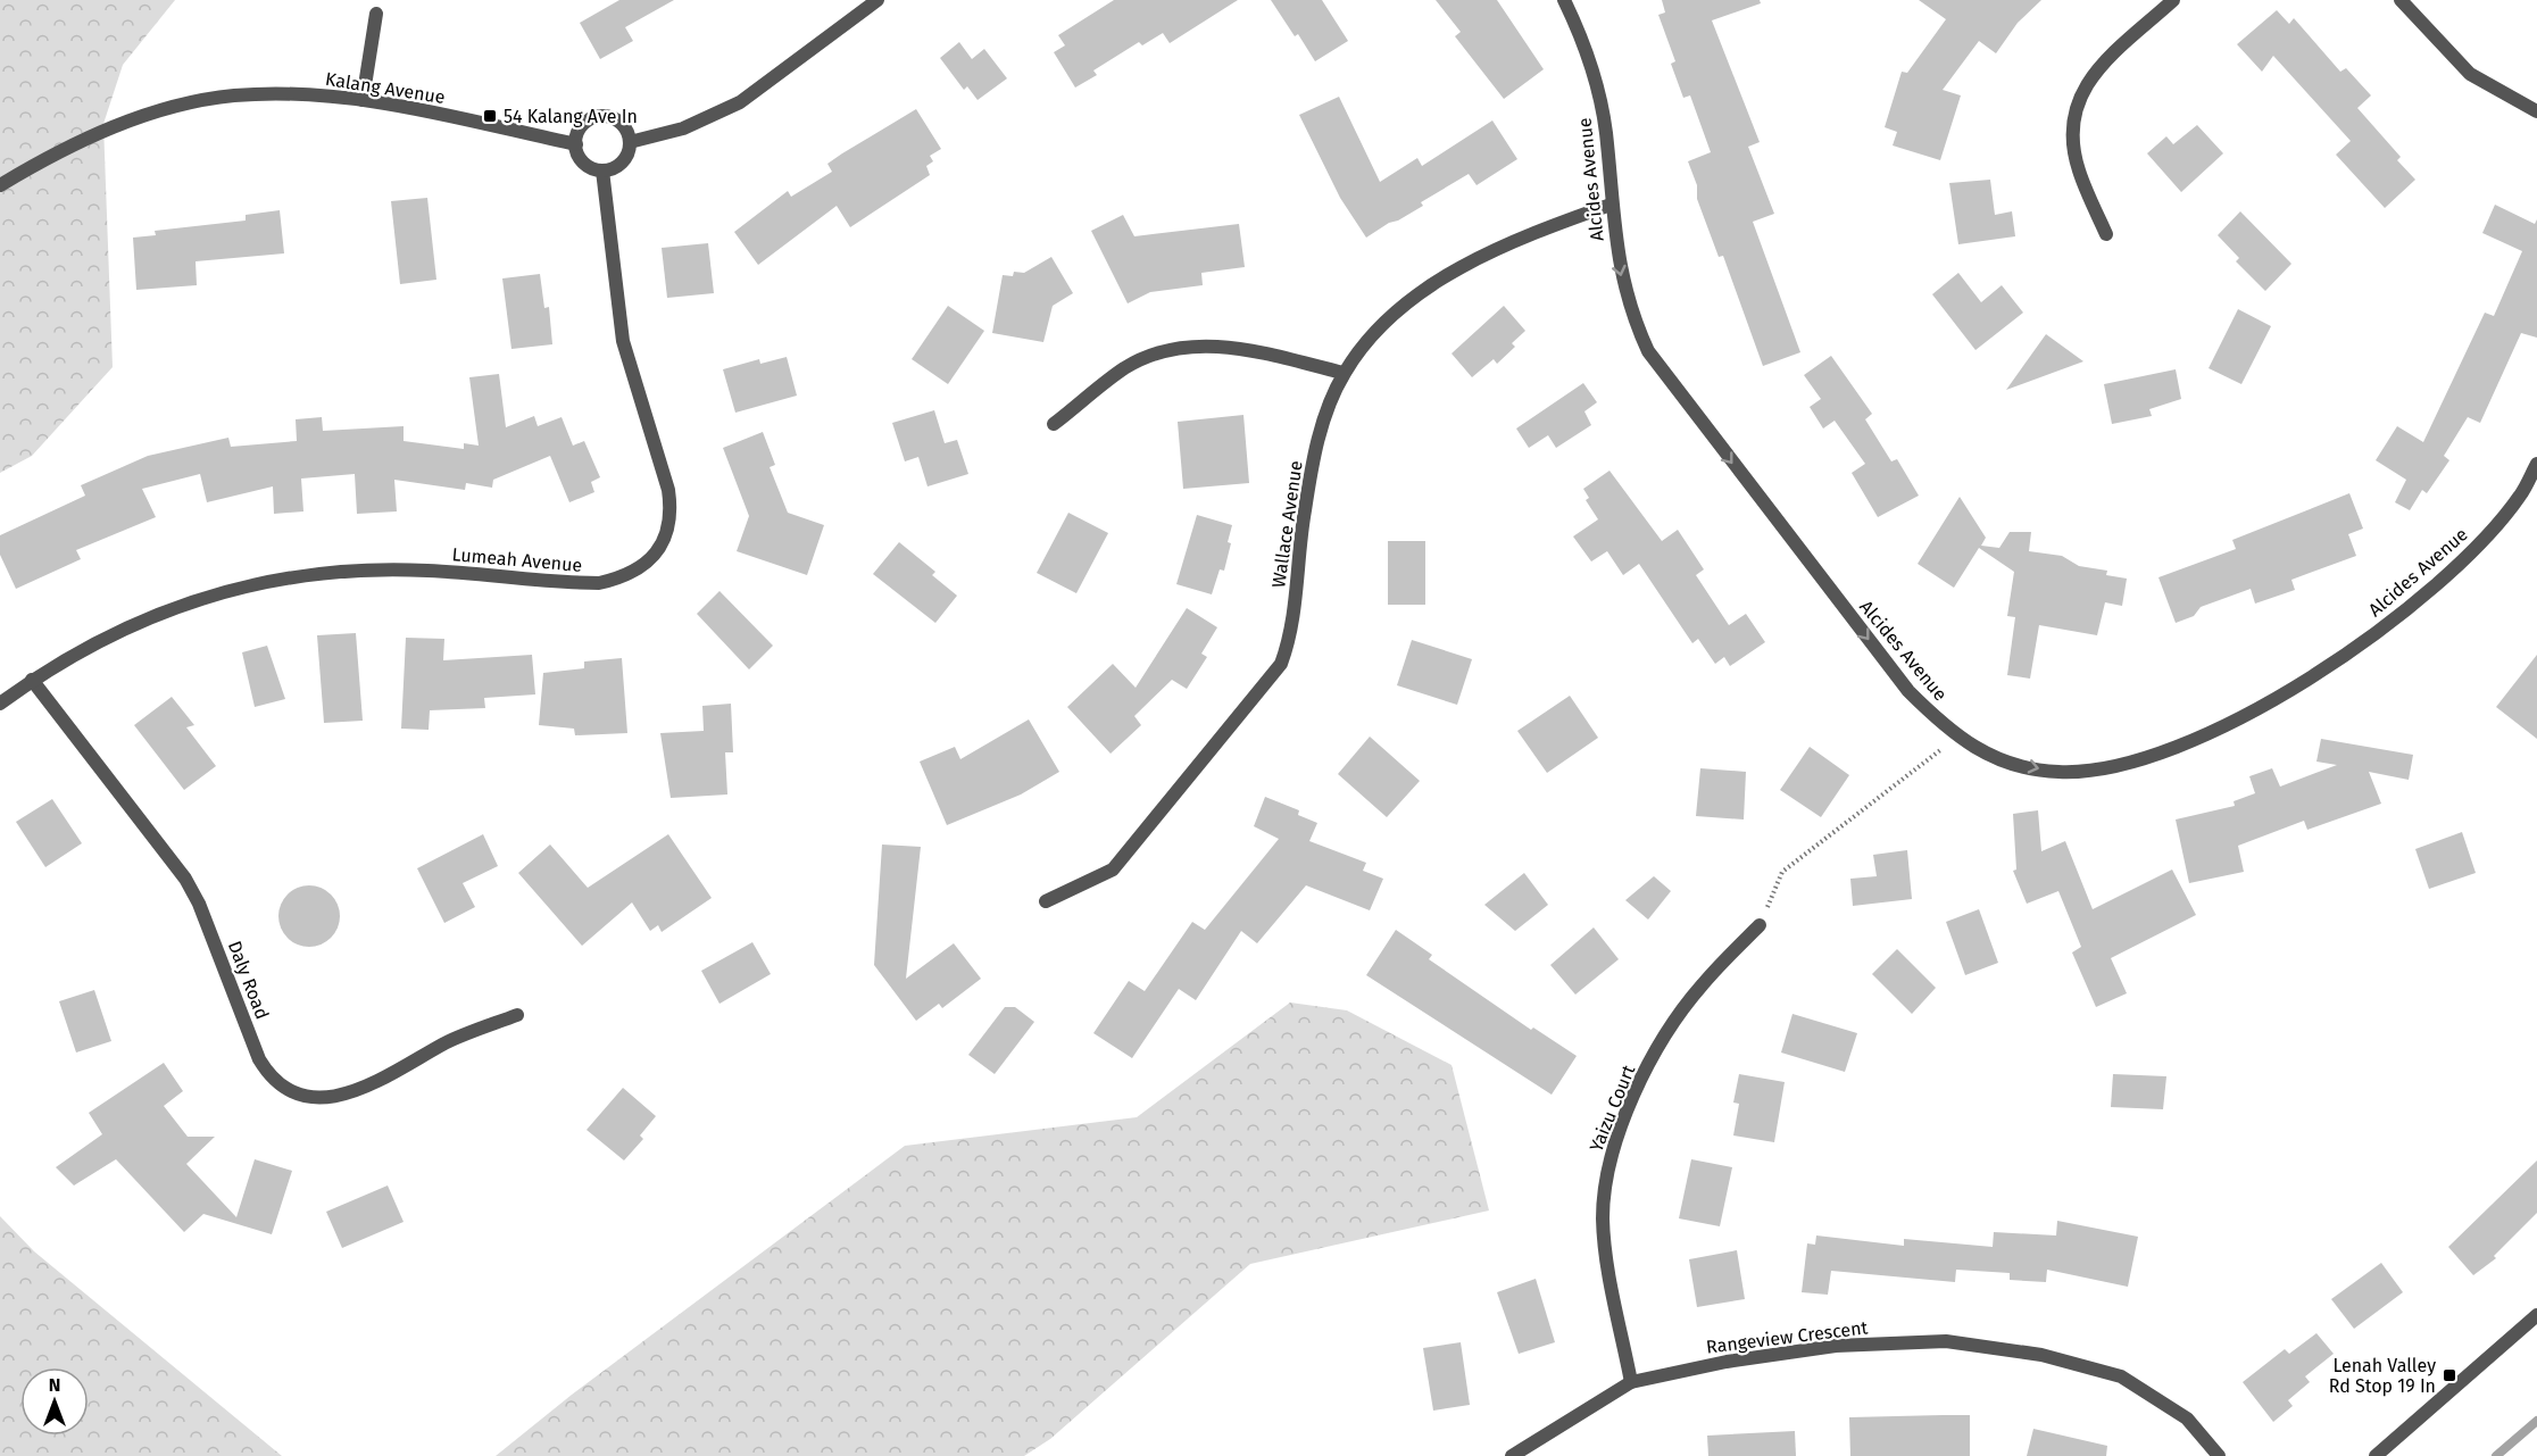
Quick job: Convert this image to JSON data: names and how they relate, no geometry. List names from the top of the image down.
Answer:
{
  "streets": {
    "street": [
      "Kalang Avenue",
      "Alcides Avenue",
      "Wallace Avenue",
      "Lumeah Avenue",
      "Daly Road",
      "Yaizu Court",
      "Rangeview Crescent"
    ]
  },
  "crossings": [
    ["Kalang Avenue", "Lumeah Avenue"],
    ["Alcides Avenue", "Wallace Avenue"],
    ["Lumeah Avenue", "Daly Road"],
    ["Yaizu Court", "Rangeview Crescent"]
  ],
  "places": {
    "transit": ["54 Kalang Ave In", "Lenah Valley Rd Stop 19 In"]
  },
  "north": "top"
}
